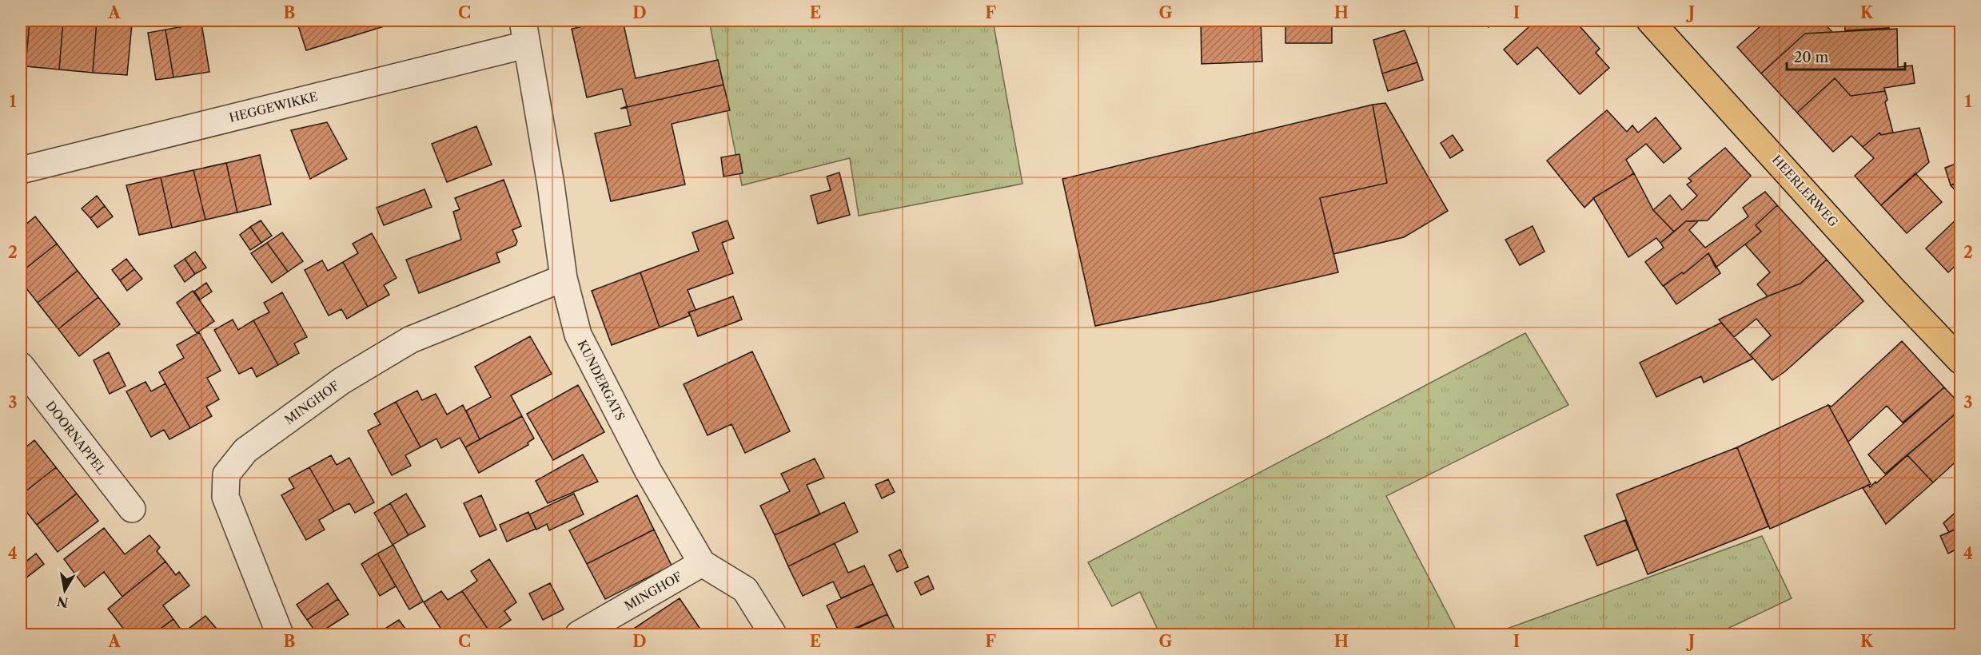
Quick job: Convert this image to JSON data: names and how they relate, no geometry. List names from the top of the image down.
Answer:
{
  "streets": {
    "main road": ["HEERLERWEG"],
    "street": [
      "HEGGEWIKKE",
      "KUNDERGATS",
      "MINGHOF",
      "DOORNAPPEL"
    ]
  },
  "crossings": [
    ["HEGGEWIKKE", "KUNDERGATS"],
    ["KUNDERGATS", "MINGHOF"]
  ],
  "scale_bar": "20 m",
  "north": "bottom",
  "grid": {
    "columns": [
      "A",
      "B",
      "C",
      "D",
      "E",
      "F",
      "G",
      "H",
      "I",
      "J",
      "K"
    ],
    "rows": [
      "1",
      "2",
      "3",
      "4"
    ]
  }
}
